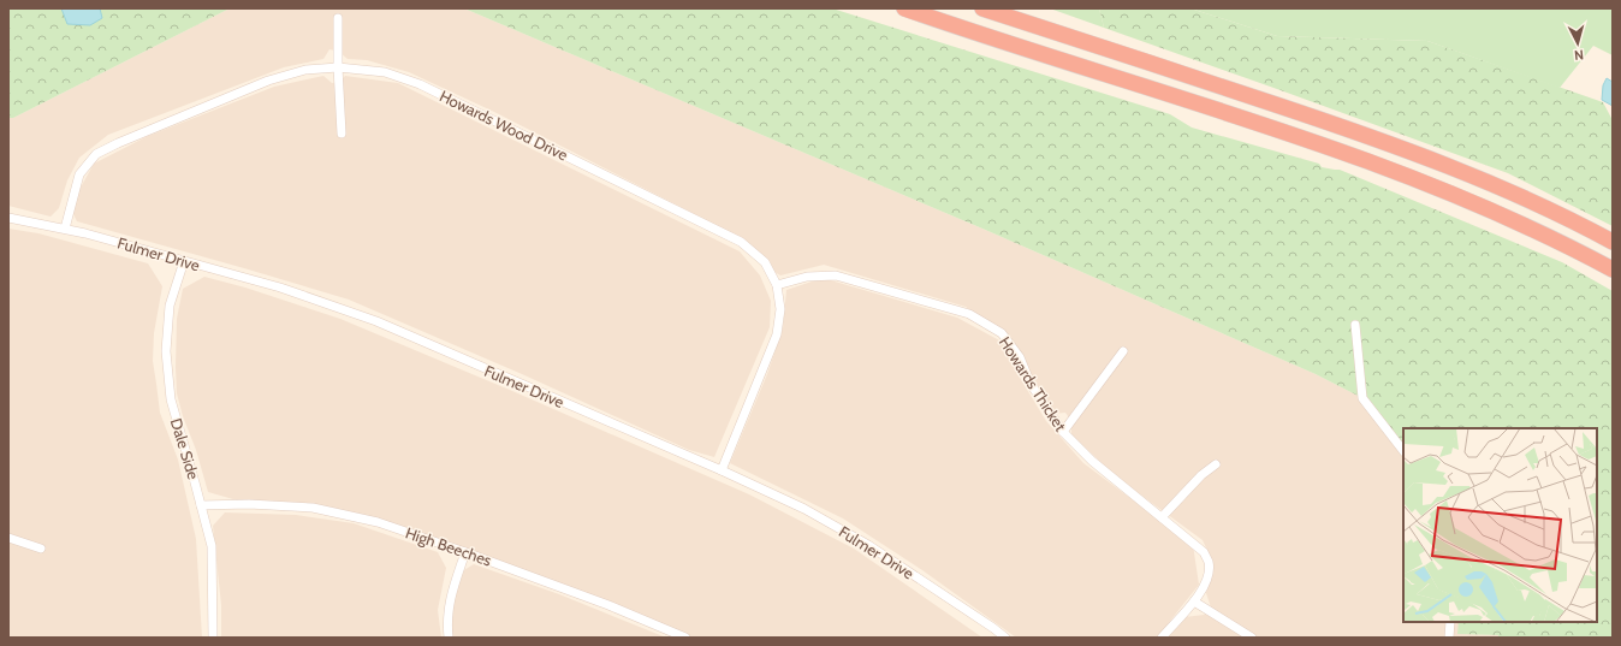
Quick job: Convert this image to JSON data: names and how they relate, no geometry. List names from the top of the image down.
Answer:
{
  "streets": {
    "street": [
      "Howards Wood Drive",
      "Fulmer Drive",
      "Howards Thicket",
      "Dale Side",
      "High Beeches"
    ]
  },
  "crossings": [
    ["Howards Wood Drive", "Fulmer Drive"],
    ["Howards Wood Drive", "Howards Thicket"],
    ["Fulmer Drive", "Dale Side"],
    ["Dale Side", "High Beeches"]
  ],
  "north": "bottom"
}
